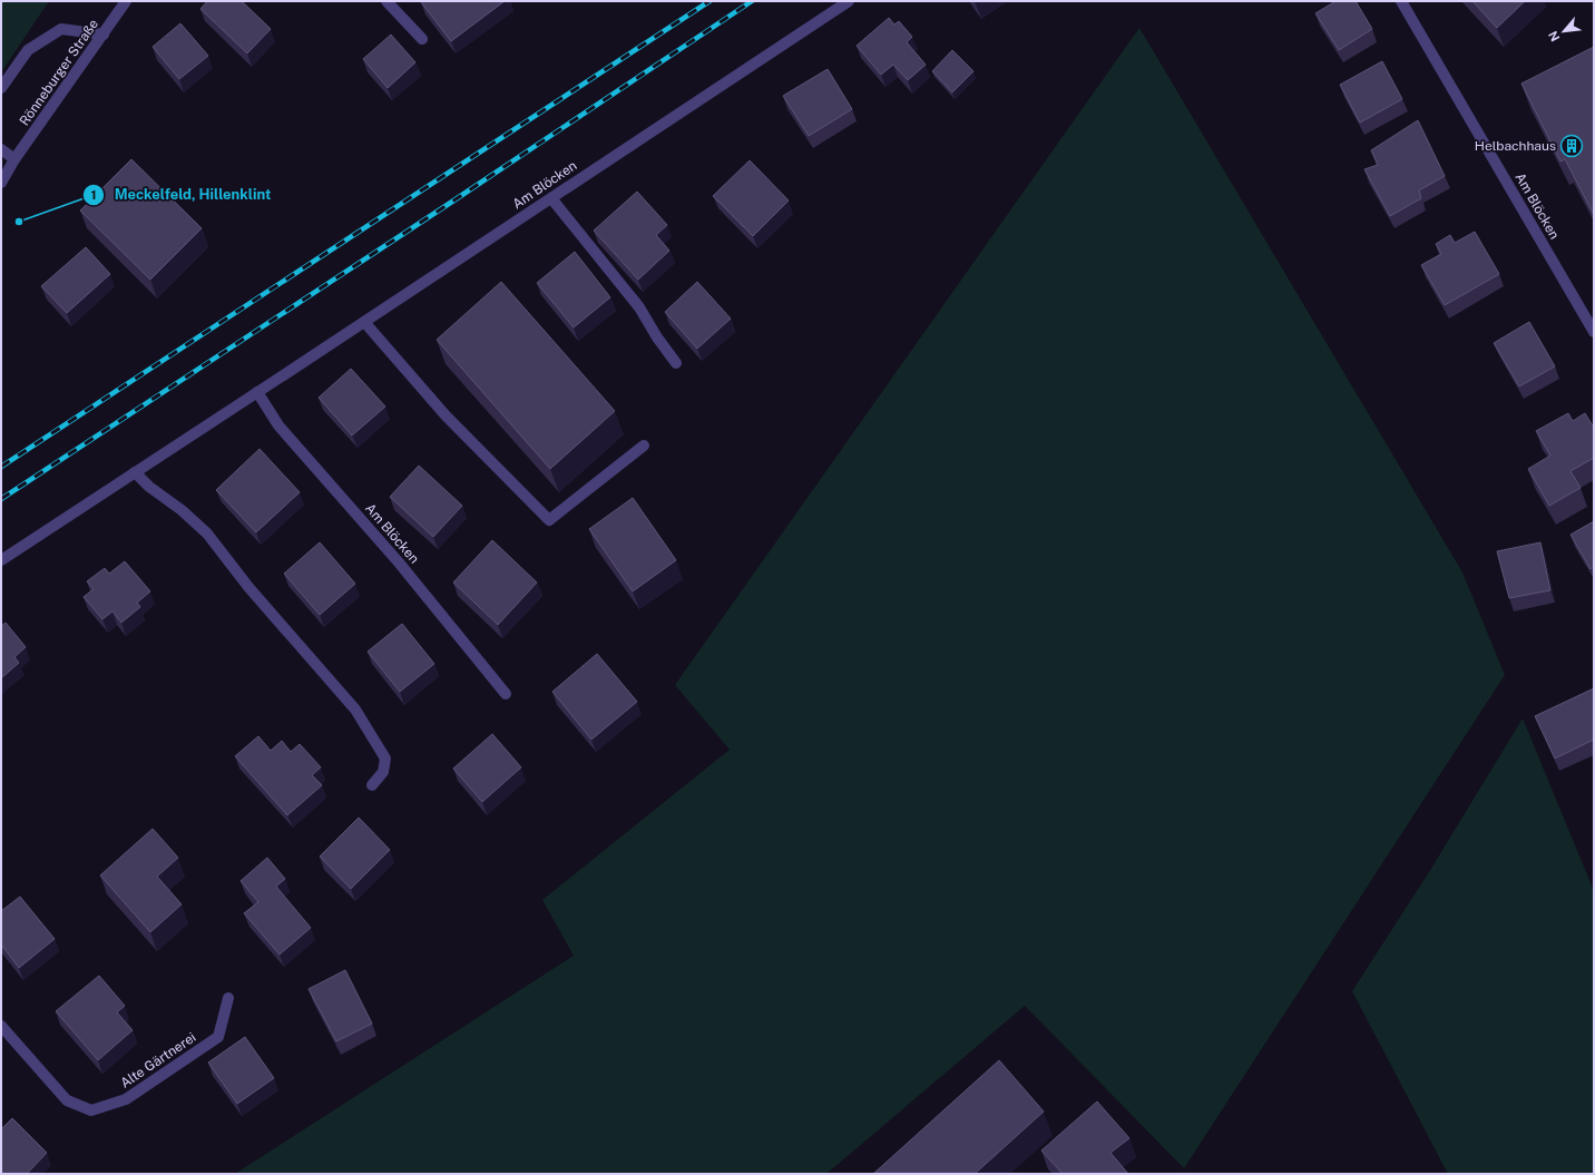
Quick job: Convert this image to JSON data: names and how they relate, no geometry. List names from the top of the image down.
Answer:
{
  "streets": {
    "street": ["Rönneburger Straße", "Am Blöcken", "Alte Gärtnerei"]
  },
  "places": {
    "building": ["Helbachhaus"],
    "other": ["Meckelfeld, Hillenklint"]
  },
  "north": "bottom left"
}
